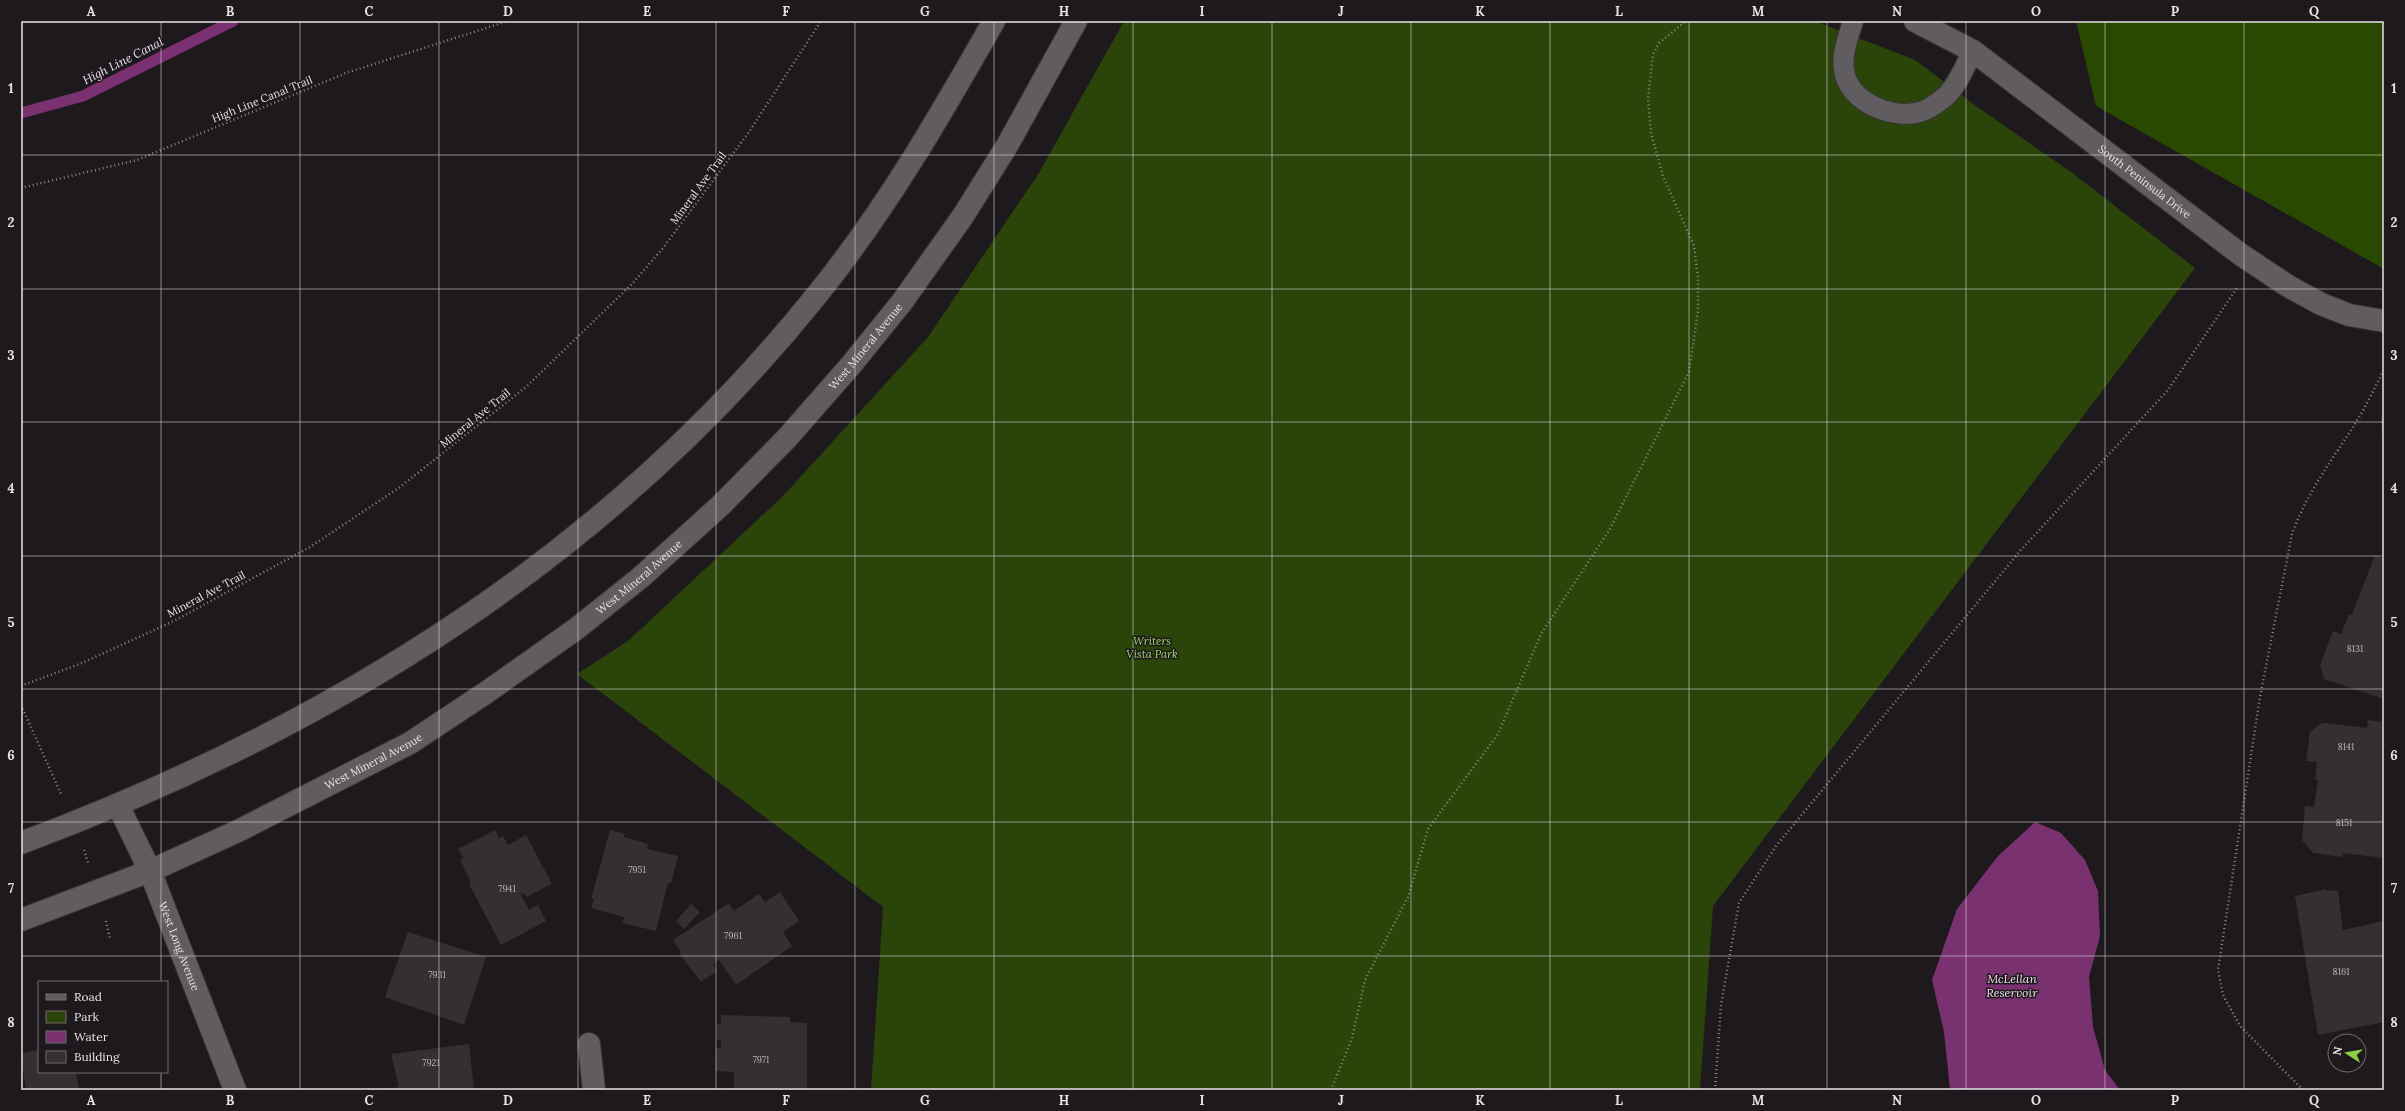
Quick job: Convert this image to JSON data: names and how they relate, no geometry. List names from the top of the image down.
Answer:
{
  "streets": {
    "main road": ["South Peninsula Drive", "West Mineral Avenue", "West Long Avenue"],
    "path": ["High Line Canal Trail", "Mineral Ave Trail"]
  },
  "crossings": [
    ["West Mineral Avenue", "West Long Avenue"]
  ],
  "water": ["High Line Canal", "McLellan Reservoir"],
  "parks": ["Writers Vista Park"],
  "house_numbers": [
    "8131",
    "8141",
    "8151",
    "7951",
    "7941",
    "7961",
    "8161",
    "7931",
    "7971",
    "7921"
  ],
  "legend": [
    "Road",
    "Park",
    "Water",
    "Building"
  ],
  "north": "left",
  "grid": {
    "columns": [
      "A",
      "B",
      "C",
      "D",
      "E",
      "F",
      "G",
      "H",
      "I",
      "J",
      "K",
      "L",
      "M",
      "N",
      "O",
      "P",
      "Q"
    ],
    "rows": [
      "1",
      "2",
      "3",
      "4",
      "5",
      "6",
      "7",
      "8"
    ]
  }
}
